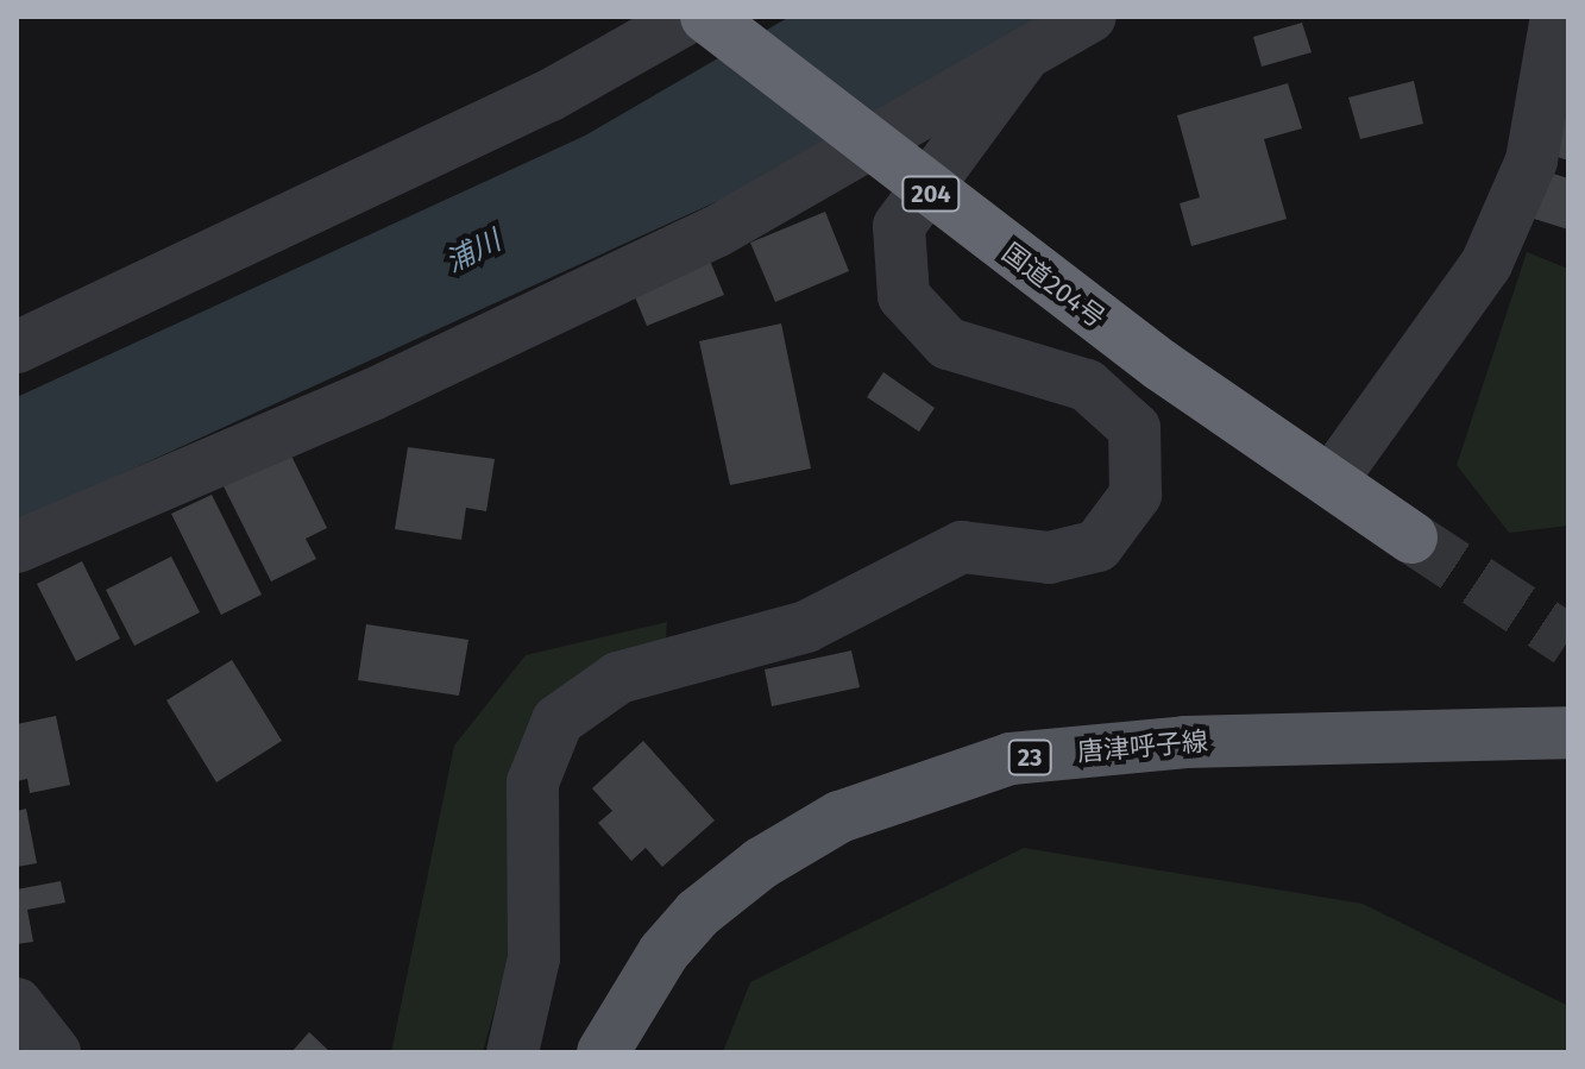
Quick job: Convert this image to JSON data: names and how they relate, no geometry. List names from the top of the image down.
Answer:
{
  "streets": {
    "highway": ["204", "国道204号"],
    "main road": ["唐津呼子線", "23"]
  },
  "water": ["浦川"]
}
